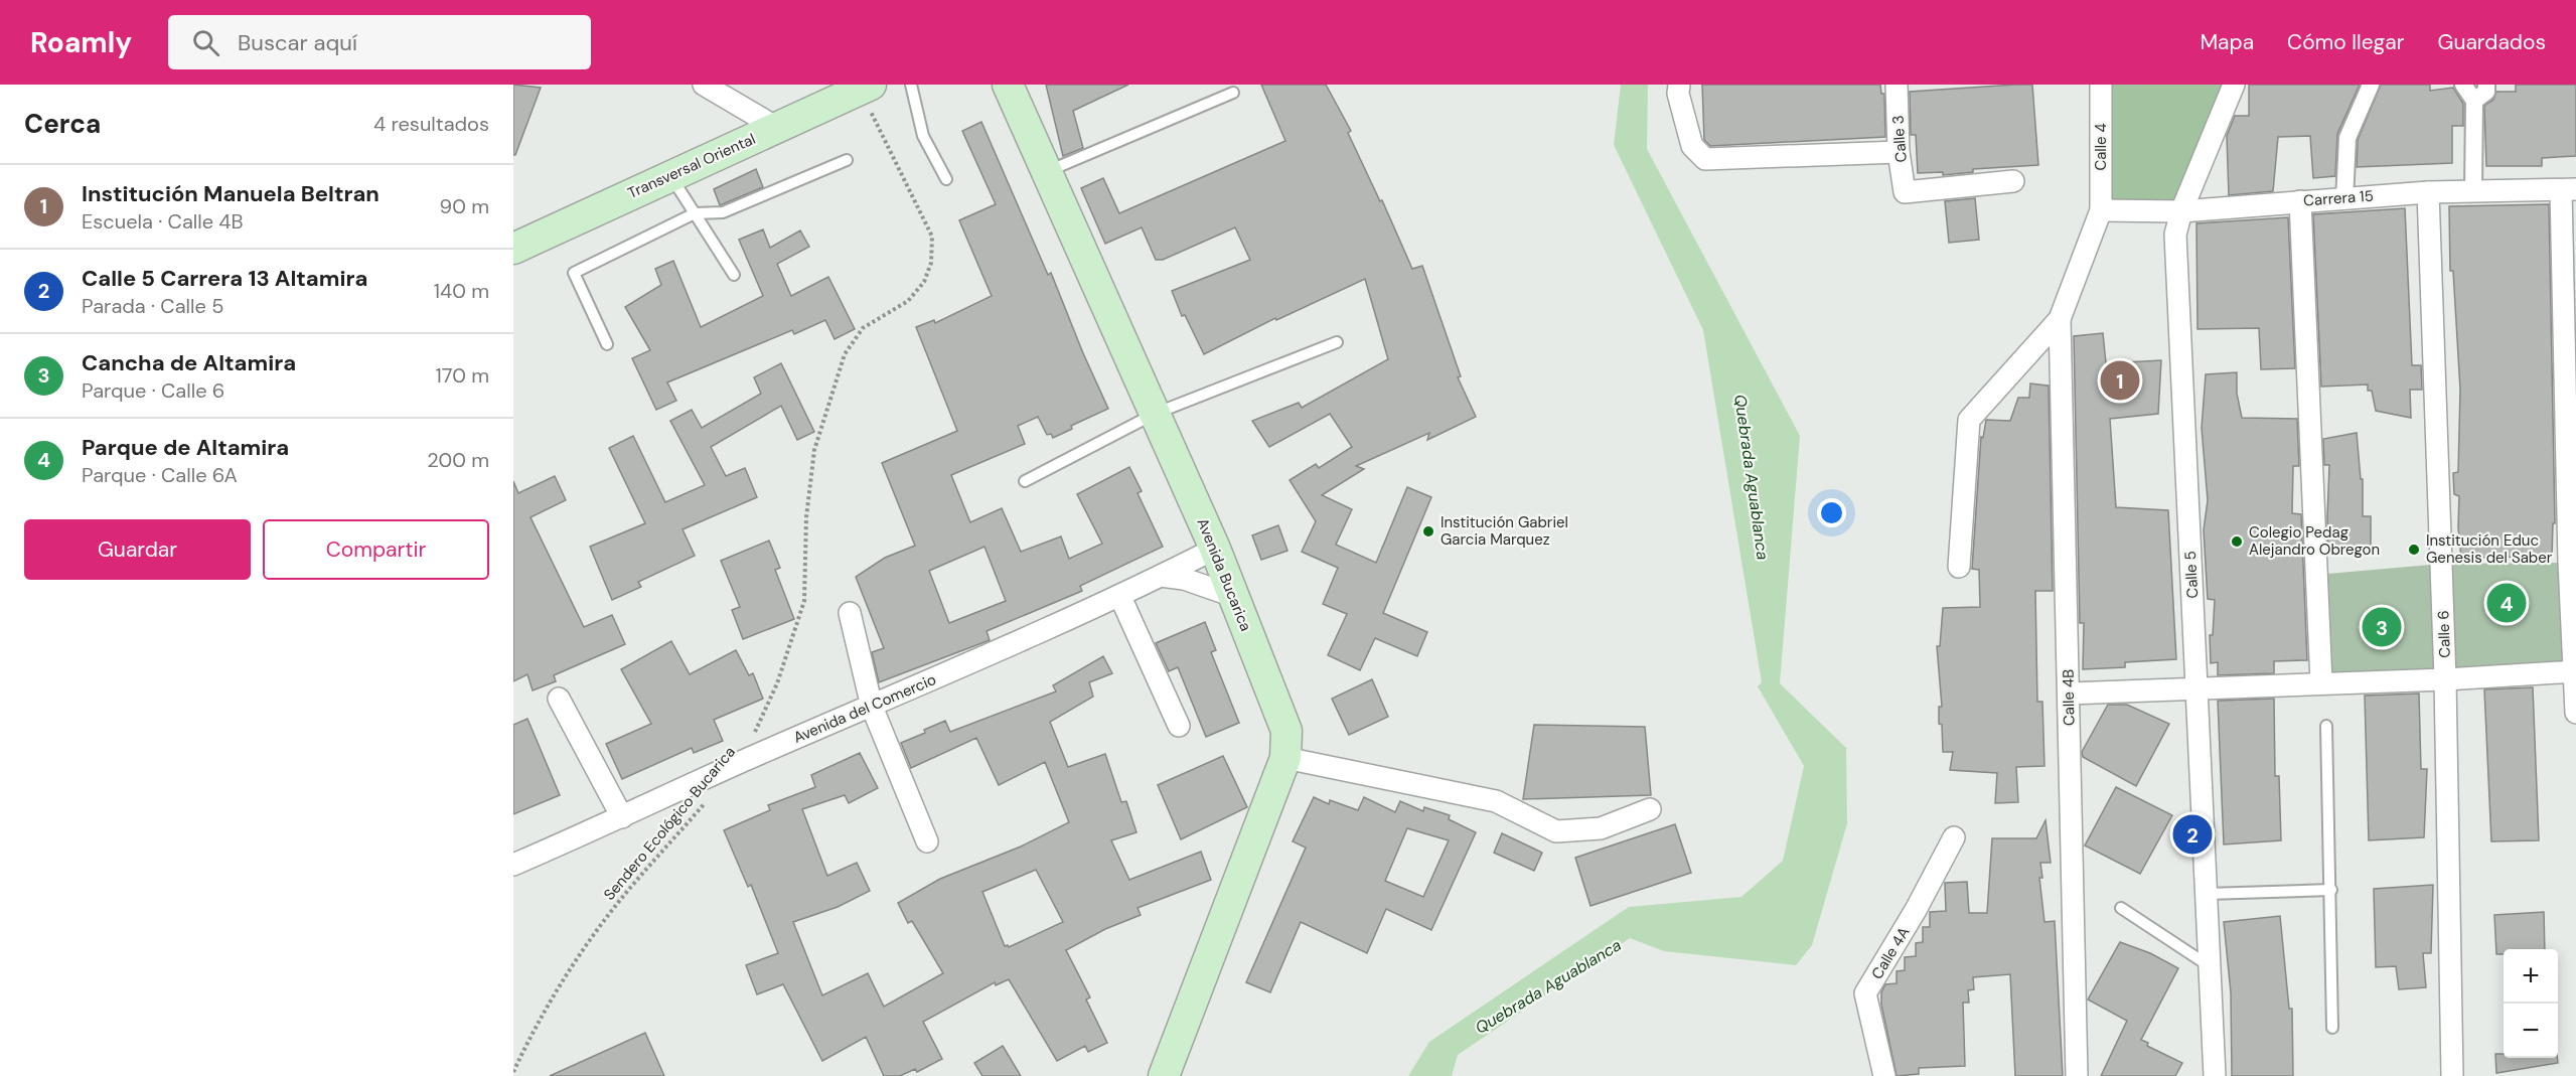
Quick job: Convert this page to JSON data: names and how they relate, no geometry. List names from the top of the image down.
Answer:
{
  "streets": {
    "main road": ["Transversal Oriental", "Avenida Bucarica"],
    "street": [
      "Calle 3",
      "Calle 4",
      "Carrera 15",
      "Calle 5",
      "Calle 6",
      "Calle 4B",
      "Avenida del Comercio",
      "Calle 4A"
    ],
    "path": ["Sendero Ecológico Bucarica"]
  },
  "crossings": [
    ["Calle 4", "Carrera 15"],
    ["Transversal Oriental", "Sendero Ecológico Bucarica"],
    ["Carrera 15", "Calle 5"],
    ["Carrera 15", "Calle 6"],
    ["Avenida Bucarica", "Avenida del Comercio"],
    ["Avenida del Comercio", "Sendero Ecológico Bucarica"]
  ],
  "water": ["Quebrada Aguablanca"],
  "places": ["Institución Gabriel Garcia Marquez", "Colegio Pedag Alejandro Obregon", "Institución Educ Genesis del Saber"],
  "page": {
    "header": "Roamly",
    "search": "Buscar aquí",
    "nav": ["Mapa", "Cómo llegar", "Guardados"],
    "heading": ["Cerca", "4 resultados"],
    "list": [
      {
        "mark": "1",
        "name": "Institución Manuela Beltran",
        "note": "Escuela · Calle 4B",
        "value": "90 m"
      },
      {
        "mark": "2",
        "name": "Calle 5 Carrera 13 Altamira",
        "note": "Parada · Calle 5",
        "value": "140 m"
      },
      {
        "mark": "3",
        "name": "Cancha de Altamira",
        "note": "Parque · Calle 6",
        "value": "170 m"
      },
      {
        "mark": "4",
        "name": "Parque de Altamira",
        "note": "Parque · Calle 6A",
        "value": "200 m"
      }
    ],
    "pins": [
      "1",
      "4",
      "3",
      "2"
    ],
    "buttons": ["Guardar", "Compartir"],
    "map_buttons": ["+", "−"]
  }
}
